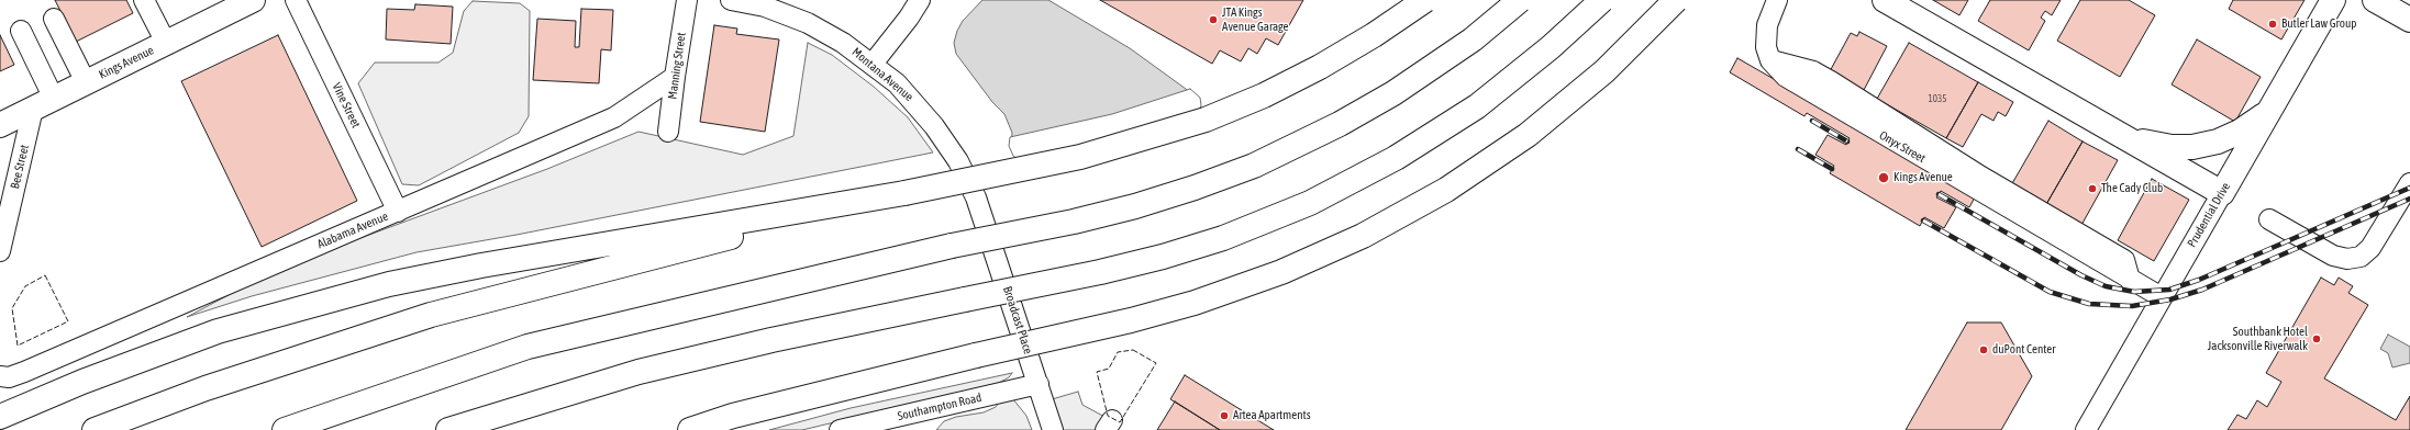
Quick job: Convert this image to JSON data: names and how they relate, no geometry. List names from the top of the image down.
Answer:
{
  "streets": {
    "main road": ["Kings Avenue", "Prudential Drive"],
    "street": [
      "Manning Street",
      "Montana Avenue",
      "Vine Street",
      "Onyx Street",
      "Bee Street",
      "Alabama Avenue",
      "Broadcast Place",
      "Southampton Road"
    ]
  },
  "crossings": [
    ["Kings Avenue", "Bee Street"],
    ["Manning Street", "Alabama Avenue"],
    ["Montana Avenue", "Broadcast Place"],
    ["Vine Street", "Alabama Avenue"],
    ["Onyx Street", "Prudential Drive"],
    ["Broadcast Place", "Southampton Road"]
  ],
  "places": [
    "JTA Kings Avenue Garage",
    "Butler Law Group",
    "Kings Avenue",
    "The Cady Club",
    "Southbank Hotel Jacksonville Riverwalk",
    "duPont Center",
    "Artea Apartments"
  ],
  "house_numbers": ["1035"]
}
